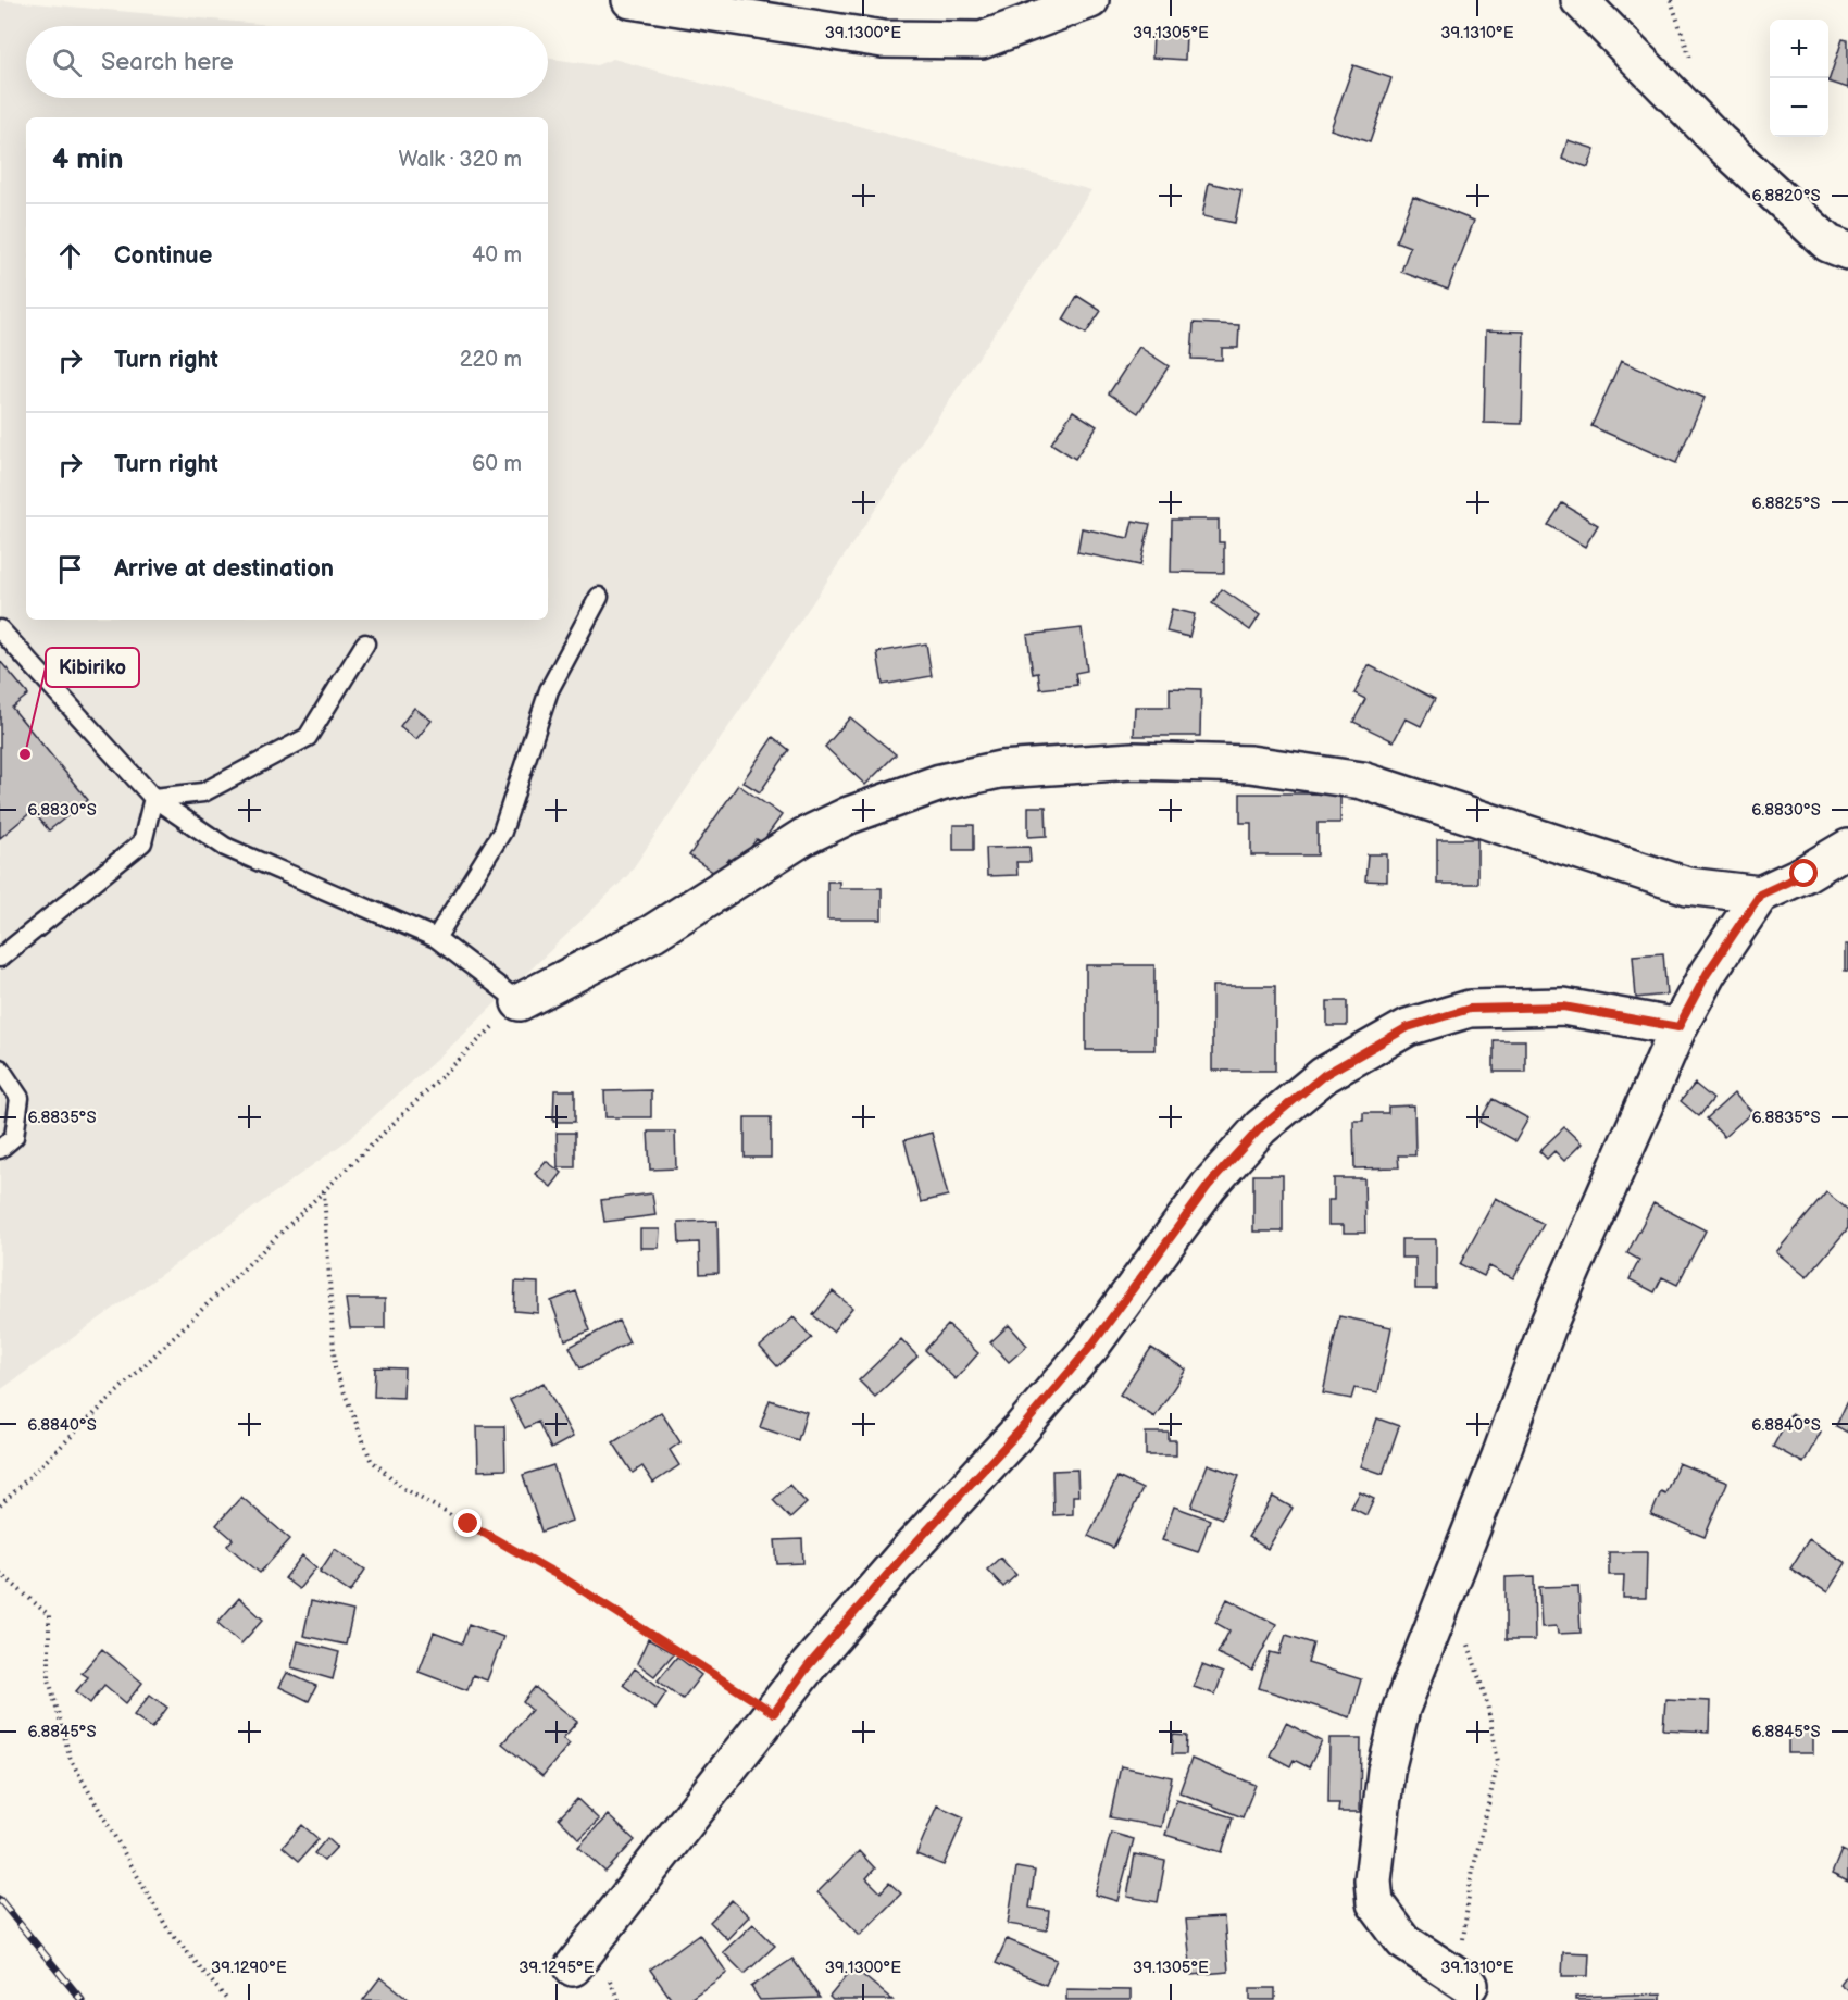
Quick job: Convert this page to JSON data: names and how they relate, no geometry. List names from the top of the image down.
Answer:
{
  "places": ["Kibiriko"],
  "page": {
    "map_buttons": ["+", "−"],
    "search": "Search here",
    "heading": ["4 min", "Walk · 320 m"],
    "list": [
      ["Continue", "40 m"],
      ["Turn right", "220 m"],
      ["Turn right", "60 m"],
      "Arrive at destination"
    ]
  },
  "coordinates": [
    "39.1300°E",
    "39.1305°E",
    "39.1310°E",
    "6.8820°S",
    "6.8825°S",
    "6.8830°S",
    "6.8835°S",
    "6.8840°S",
    "6.8845°S",
    "39.1290°E",
    "39.1295°E"
  ]
}
